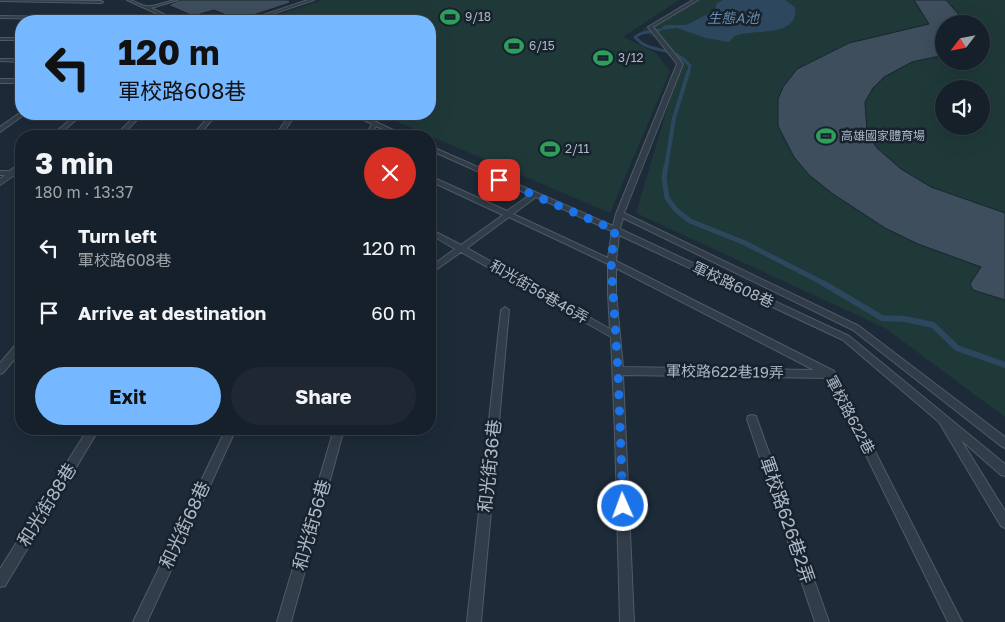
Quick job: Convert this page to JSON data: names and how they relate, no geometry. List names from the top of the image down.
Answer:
{
  "streets": {
    "lane": [
      "軍校路608巷",
      "和光街56巷46弄",
      "軍校路622巷19弄",
      "軍校路622巷",
      "和光街36巷",
      "和光街88巷",
      "軍校路626巷2弄",
      "和光街68巷",
      "和光街56巷"
    ]
  },
  "crossings": [
    ["軍校路622巷19弄", "軍校路622巷"]
  ],
  "water": ["生態A池"],
  "places": {
    "sports": [
      "9/18",
      "6/15",
      "3/12",
      "高雄國家體育場",
      "2/11"
    ]
  },
  "north": "bottom left",
  "page": {
    "turn": ["120 m", "軍校路608巷"],
    "heading": ["3 min", "180 m · 13:37"],
    "list": [
      {
        "name": "Turn left",
        "note": "軍校路608巷",
        "value": "120 m"
      },
      {
        "name": "Arrive at destination",
        "value": "60 m"
      }
    ],
    "buttons": ["Exit", "Share"]
  }
}
